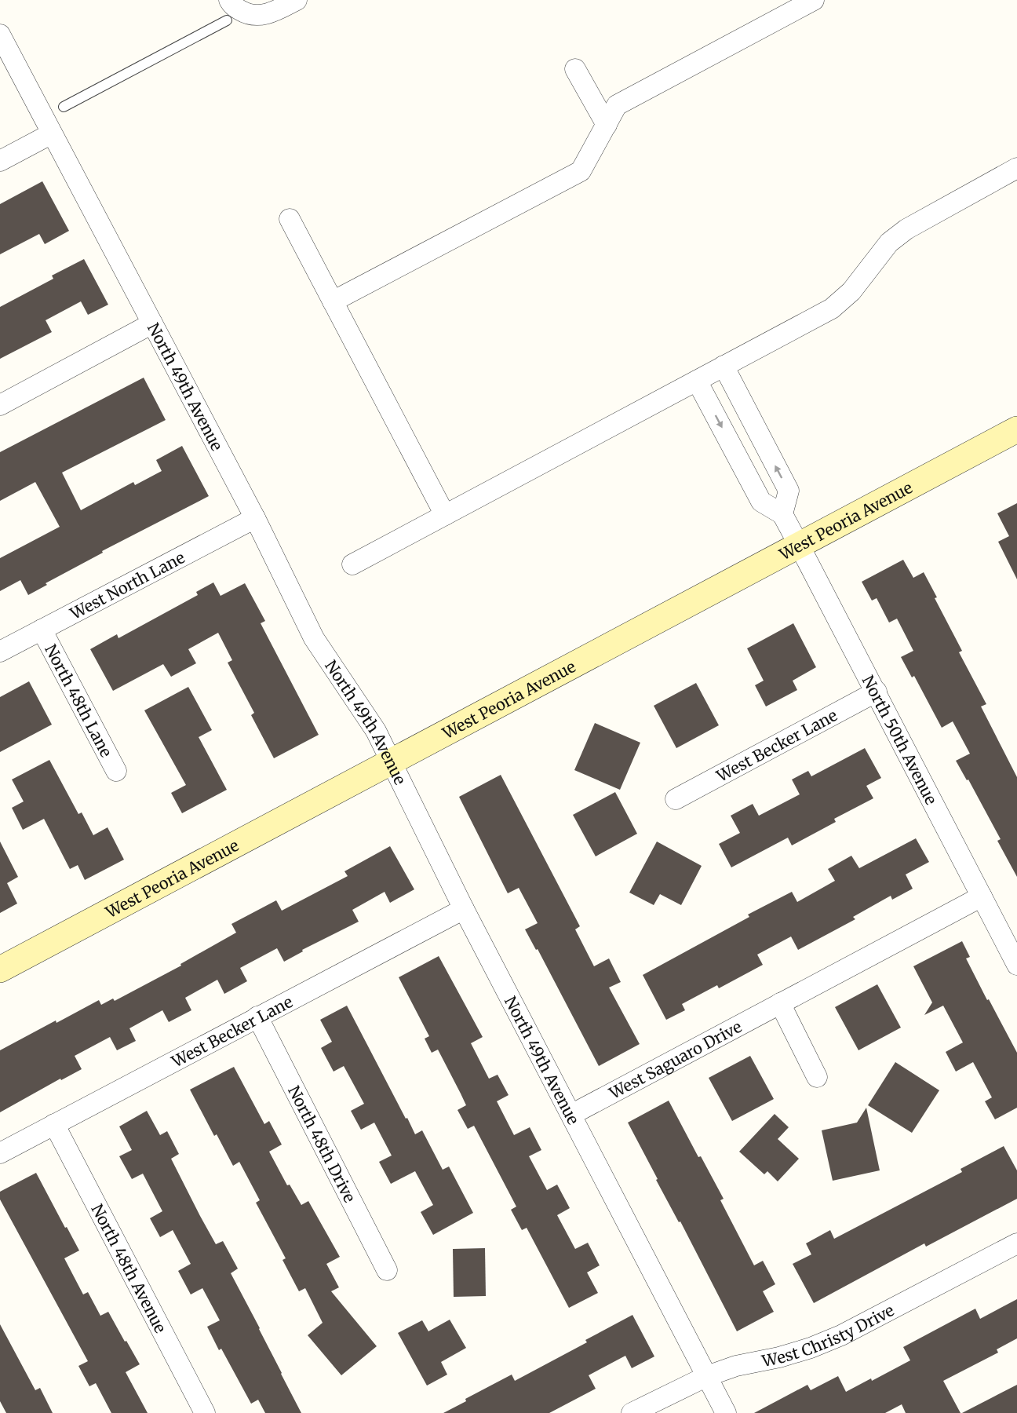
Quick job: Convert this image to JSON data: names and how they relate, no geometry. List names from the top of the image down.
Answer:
{
  "streets": {
    "main road": ["West Peoria Avenue"],
    "street": [
      "North 49th Avenue",
      "West North Lane",
      "North 48th Lane",
      "North 50th Avenue",
      "West Becker Lane",
      "West Saguaro Drive",
      "North 48th Drive",
      "North 48th Avenue",
      "West Christy Drive"
    ]
  },
  "crossings": [
    ["North 49th Avenue", "West Peoria Avenue"],
    ["North 49th Avenue", "West North Lane"],
    ["North 49th Avenue", "West Becker Lane"],
    ["North 49th Avenue", "West Saguaro Drive"],
    ["North 49th Avenue", "West Christy Drive"],
    ["West Peoria Avenue", "North 50th Avenue"],
    ["West North Lane", "North 48th Lane"],
    ["North 50th Avenue", "West Becker Lane"],
    ["North 50th Avenue", "West Saguaro Drive"],
    ["West Becker Lane", "North 48th Drive"],
    ["West Becker Lane", "North 48th Avenue"]
  ]
}
